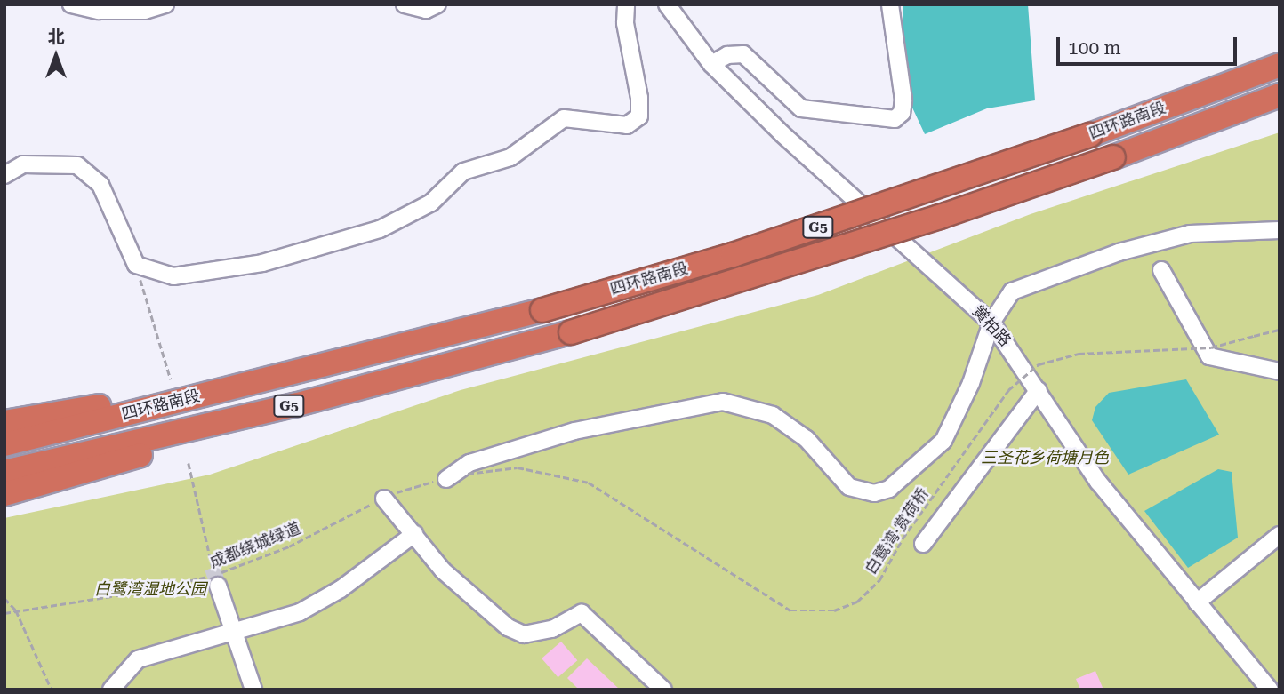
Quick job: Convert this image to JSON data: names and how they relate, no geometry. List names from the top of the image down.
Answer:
{
  "streets": {
    "highway": ["四环路南段", "G5"],
    "street": ["黉柏路"],
    "path": ["白鹭湾·赏荷桥", "成都绕城绿道"]
  },
  "crossings": [
    ["白鹭湾·赏荷桥", "成都绕城绿道"]
  ],
  "parks": ["三圣花乡荷塘月色", "白鹭湾湿地公园"],
  "scale_bar": "100 m",
  "north": "top"
}
